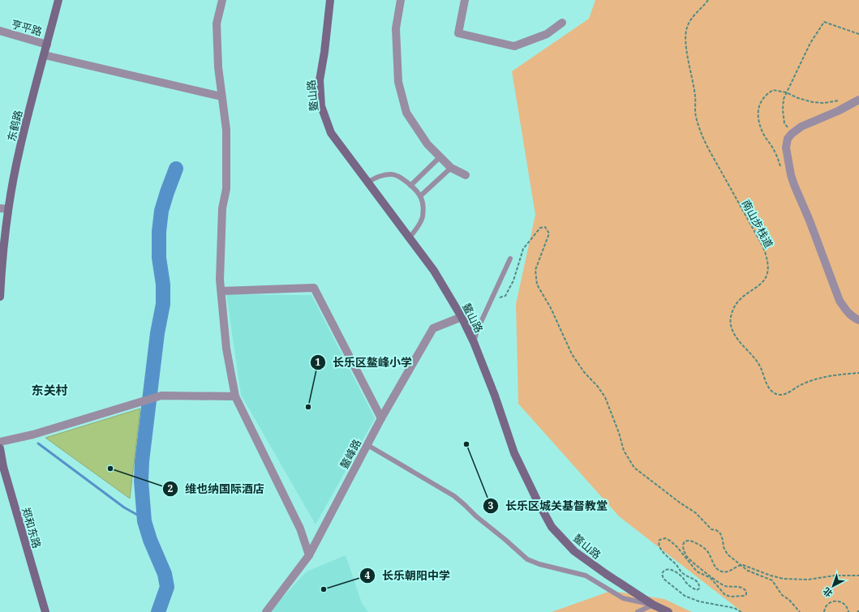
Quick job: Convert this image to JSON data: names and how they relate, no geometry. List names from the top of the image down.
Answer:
{
  "streets": {
    "street": [
      "亨平路",
      "鳌山路",
      "东鹤路",
      "鳌峰路",
      "郑和东路"
    ],
    "path": ["南山步栈道"]
  },
  "crossings": [
    ["亨平路", "东鹤路"],
    ["鳌山路", "鳌峰路"]
  ],
  "districts": ["东关村"],
  "places": [
    "长乐区鳌峰小学",
    "长乐区城关基督教堂",
    "维也纳国际酒店",
    "长乐朝阳中学"
  ],
  "north": "bottom left"
}
